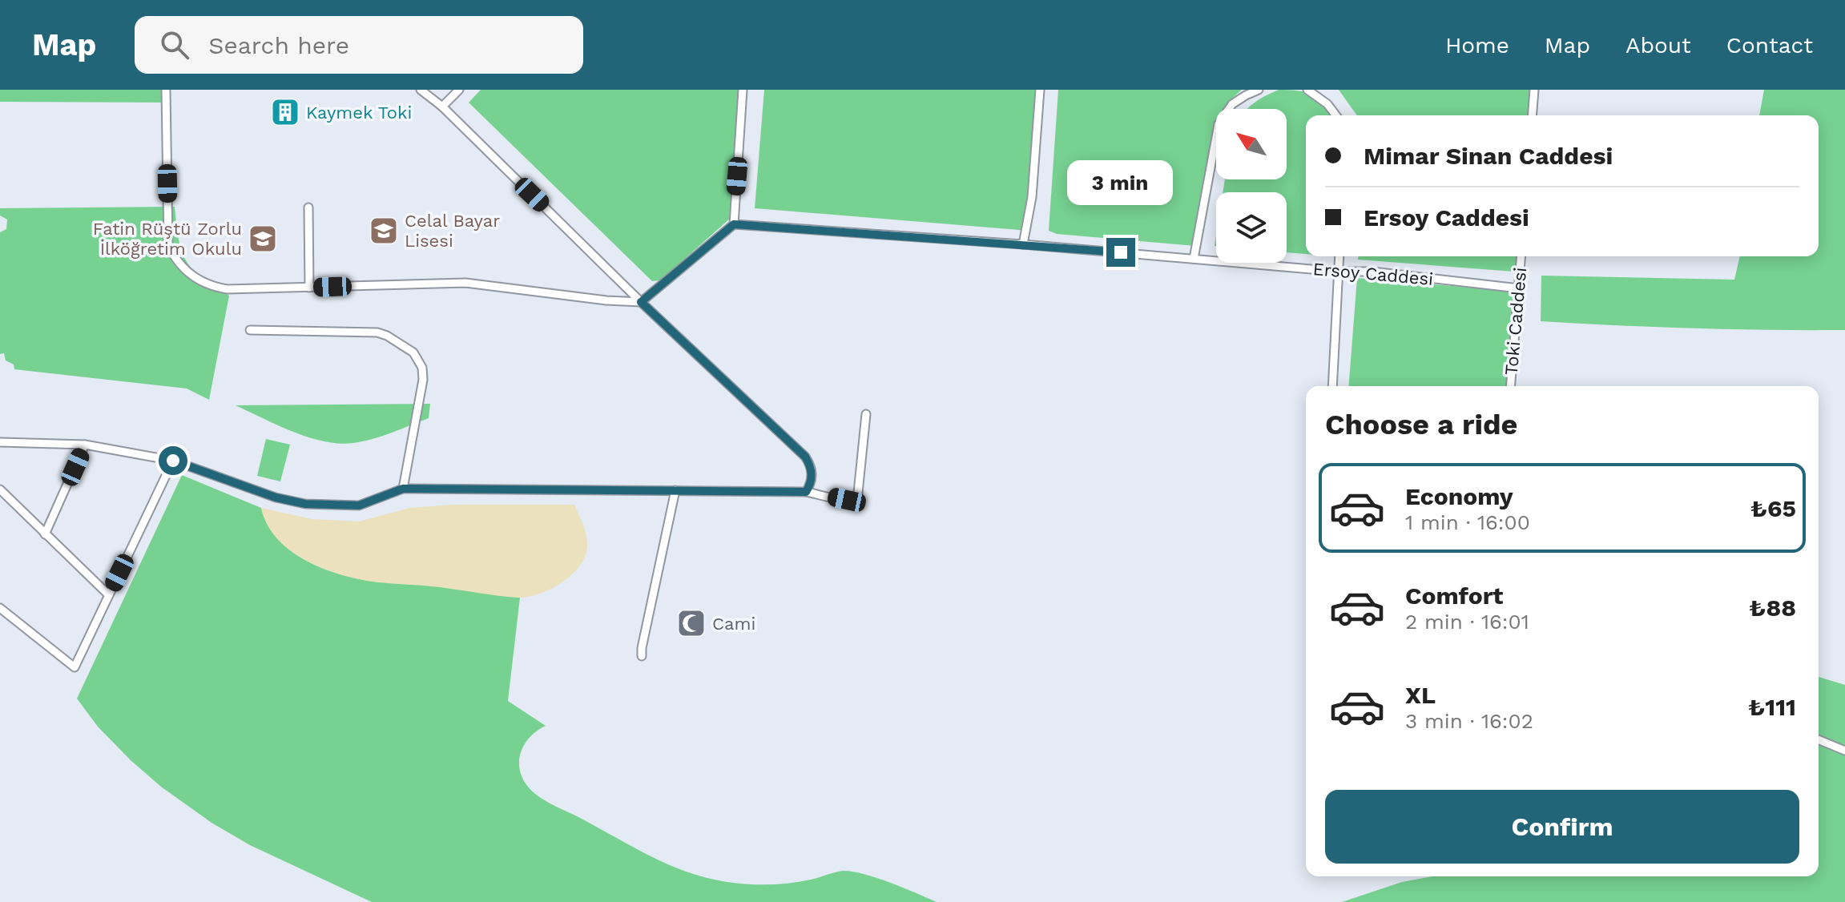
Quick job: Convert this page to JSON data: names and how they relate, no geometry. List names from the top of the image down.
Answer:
{
  "streets": {
    "street": ["Ersoy Caddesi", "Toki Caddesi"]
  },
  "crossings": [
    ["Ersoy Caddesi", "Toki Caddesi"]
  ],
  "places": {
    "building": ["Kaymek Toki"],
    "school or university": ["Celal Bayar Lisesi", "Fatin Rüştü Zorlu İlköğretim Okulu"],
    "mosque": ["Cami"]
  },
  "north": "top left",
  "page": {
    "header": "Map",
    "search": "Search here",
    "nav": [
      "Home",
      "Map",
      "About",
      "Contact"
    ],
    "banner": ["Mimar Sinan Caddesi", "Ersoy Caddesi"],
    "bubble": "3 min",
    "heading": "Choose a ride",
    "list": [
      {
        "name": "Economy",
        "note": "1 min · 16:00",
        "value": "₺65"
      },
      {
        "name": "Comfort",
        "note": "2 min · 16:01",
        "value": "₺88"
      },
      {
        "name": "XL",
        "note": "3 min · 16:02",
        "value": "₺111"
      }
    ],
    "buttons": "Confirm"
  }
}
